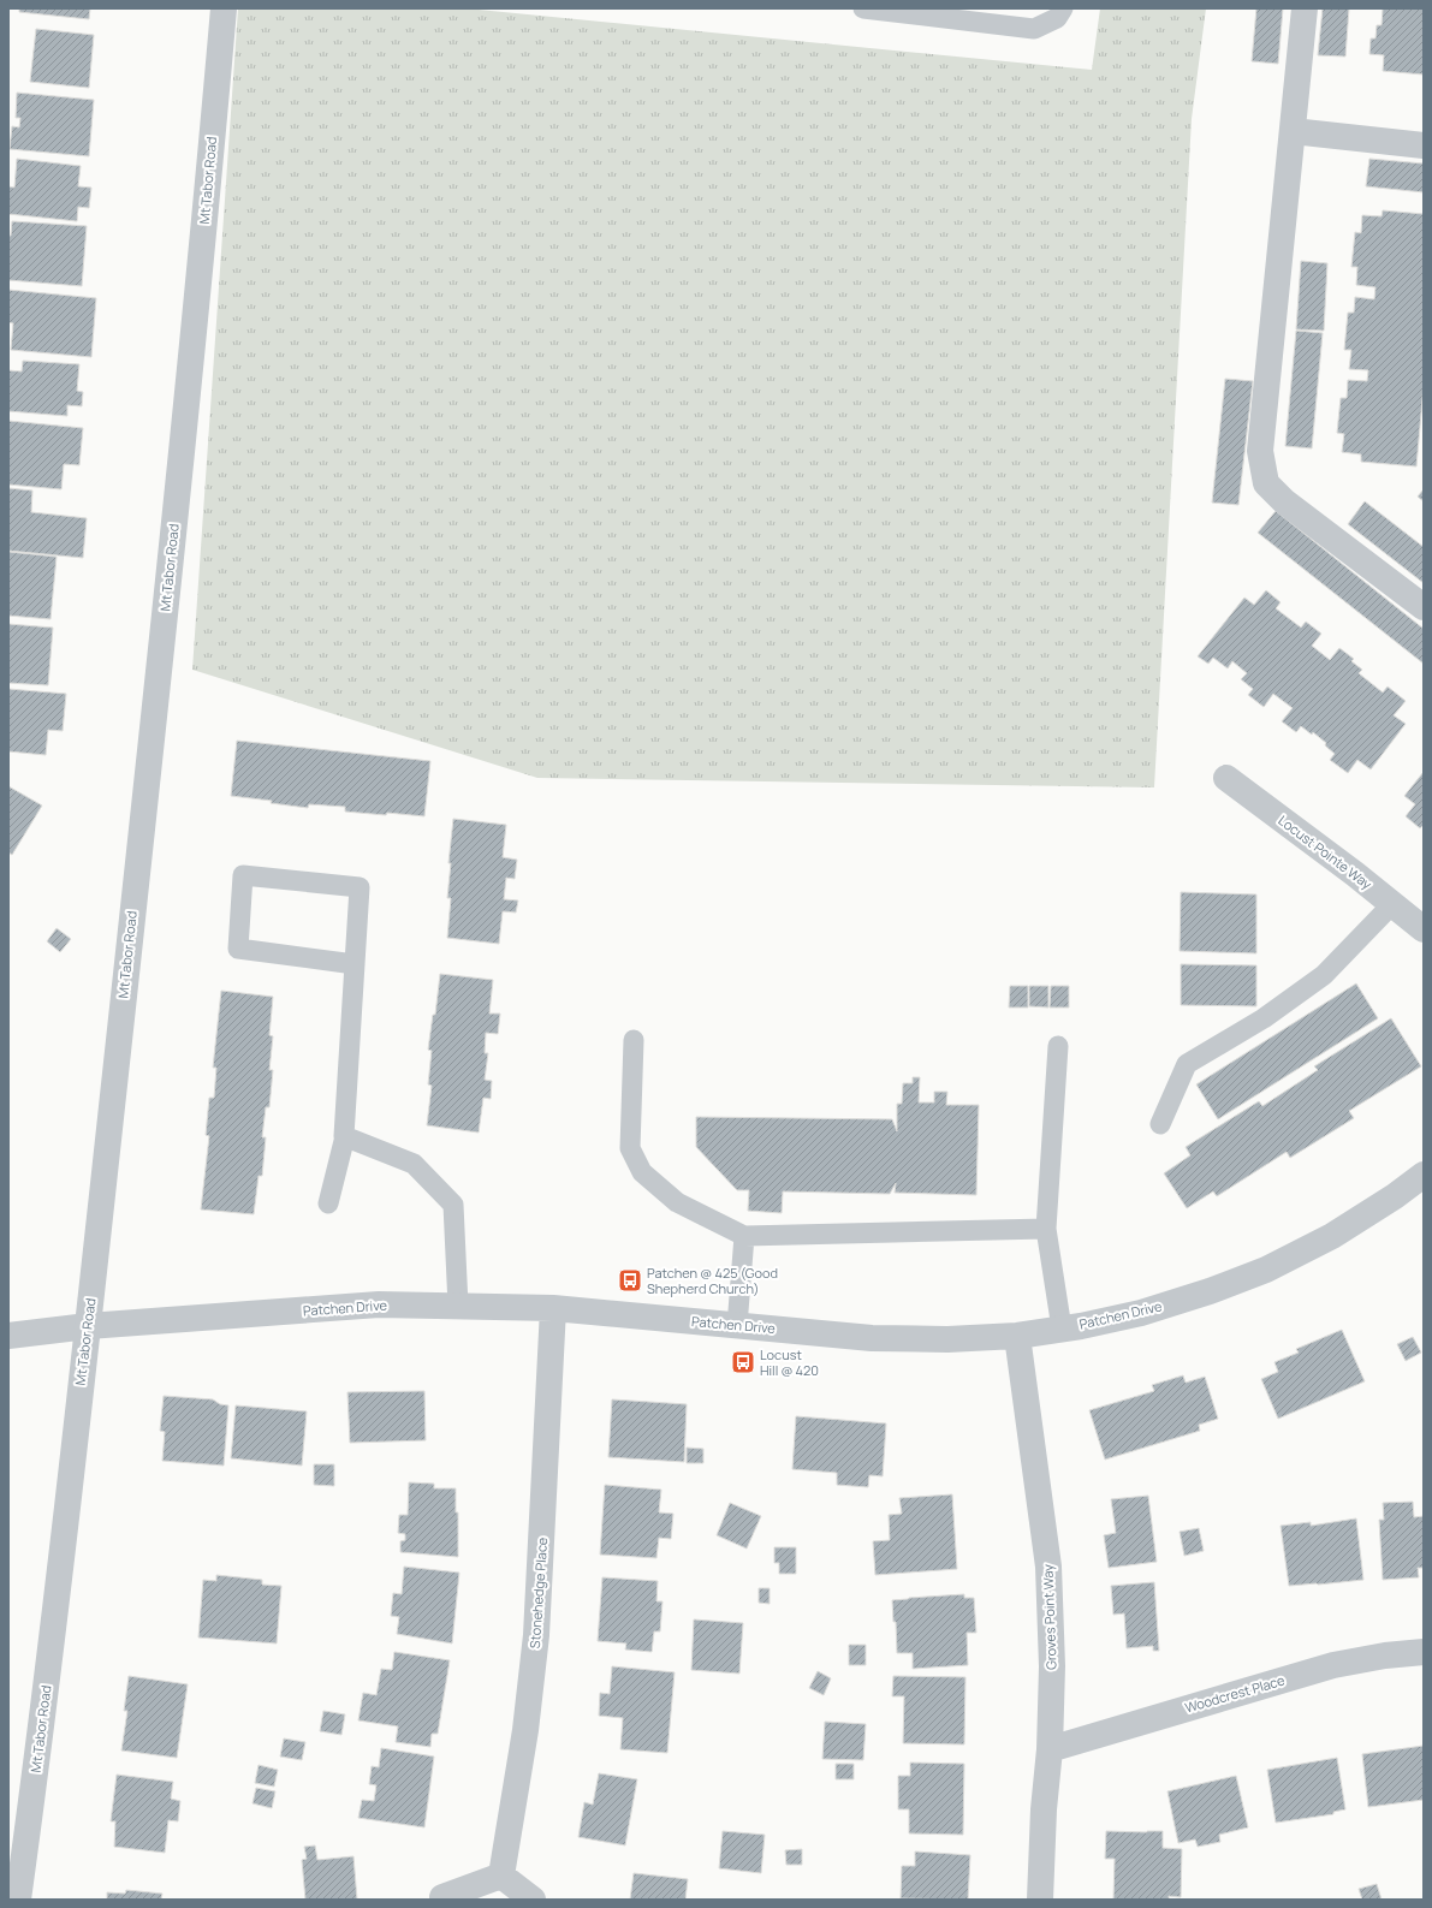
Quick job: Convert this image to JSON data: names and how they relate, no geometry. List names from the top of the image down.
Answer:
{
  "streets": {
    "street": [
      "Mt Tabor Road",
      "Locust Pointe Way",
      "Patchen Drive",
      "Stonehedge Place",
      "Groves Point Way",
      "Woodcrest Place"
    ]
  },
  "crossings": [
    ["Mt Tabor Road", "Patchen Drive"],
    ["Patchen Drive", "Stonehedge Place"],
    ["Patchen Drive", "Groves Point Way"],
    ["Groves Point Way", "Woodcrest Place"]
  ],
  "places": {
    "bus stop": ["Patchen @ 425 (Good Shepherd Church)", "Locust Hill @ 420"]
  }
}
